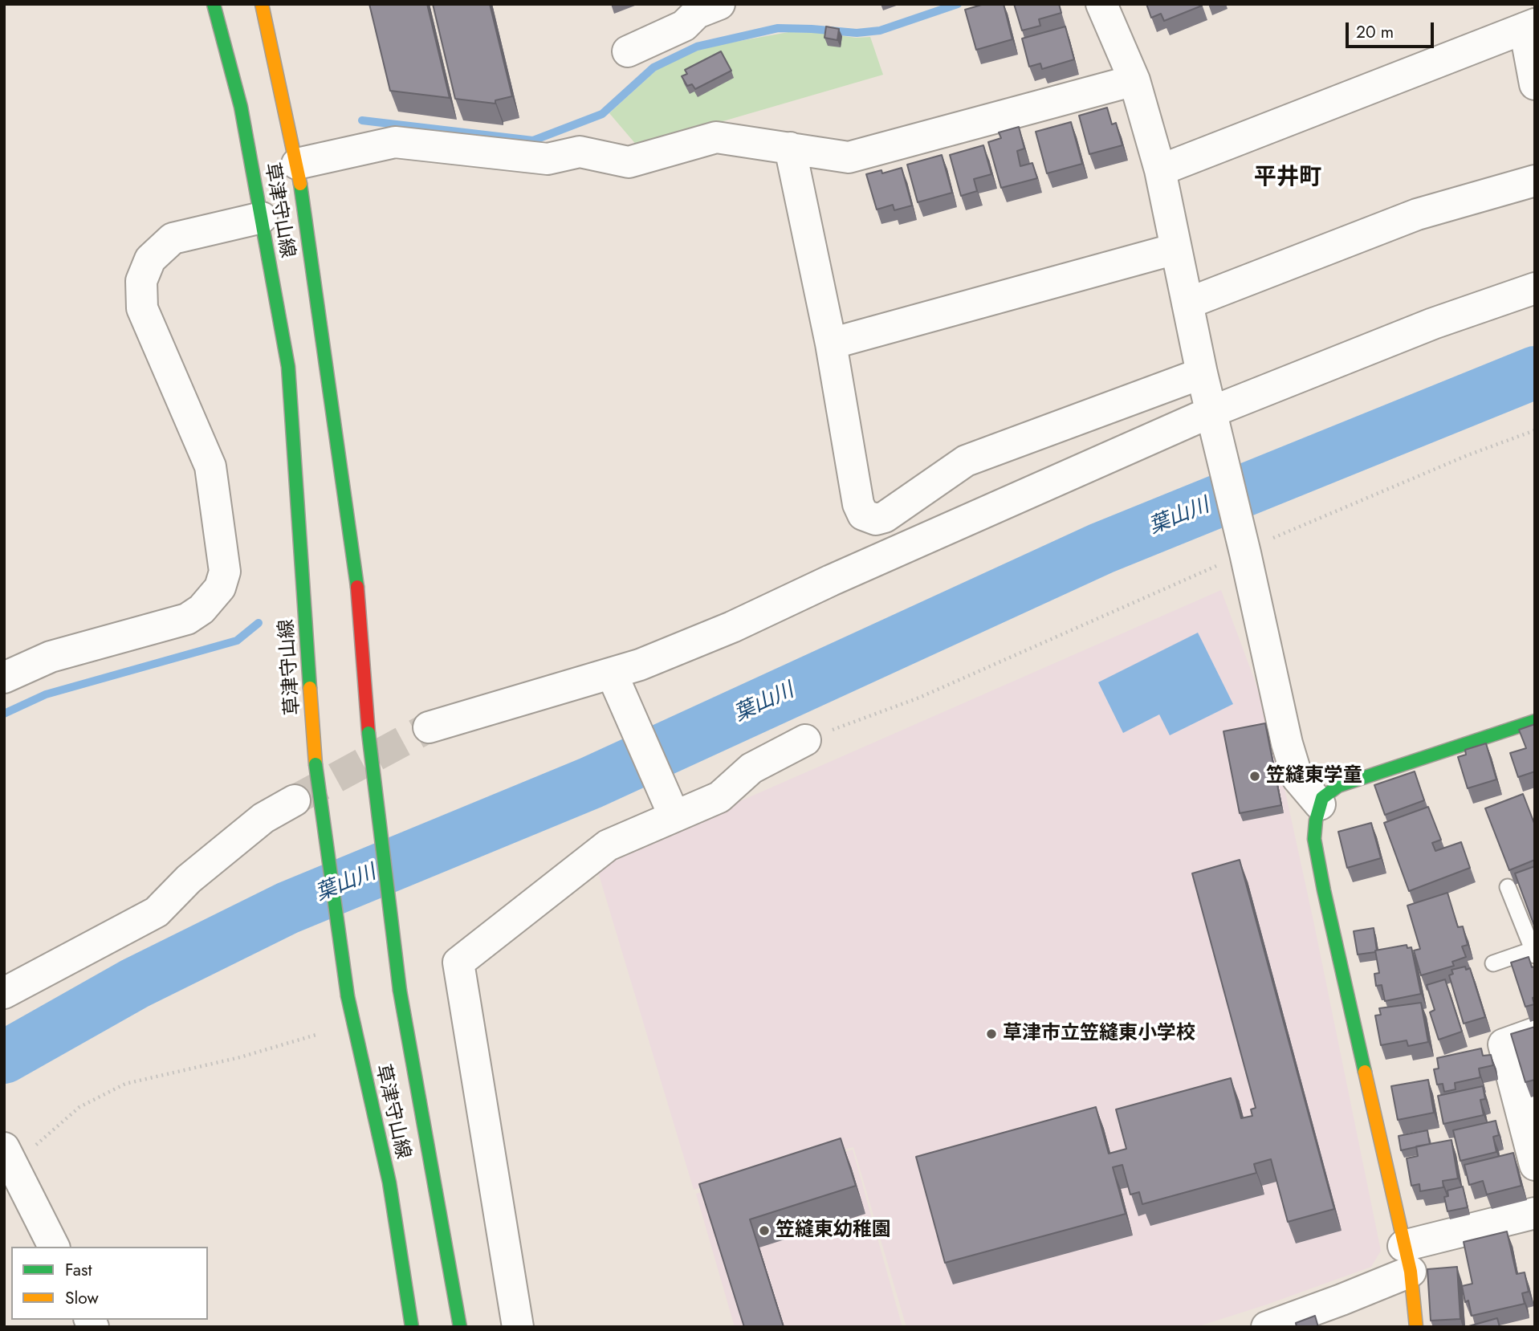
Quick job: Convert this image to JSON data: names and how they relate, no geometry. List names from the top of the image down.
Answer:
{
  "streets": {
    "main road": ["草津守山線"]
  },
  "districts": ["平井町"],
  "water": ["葉山川"],
  "places": ["笠縫東学童", "草津市立笠縫東小学校", "笠縫東幼稚園"],
  "legend": ["Fast", "Slow"],
  "scale_bar": "20 m"
}
